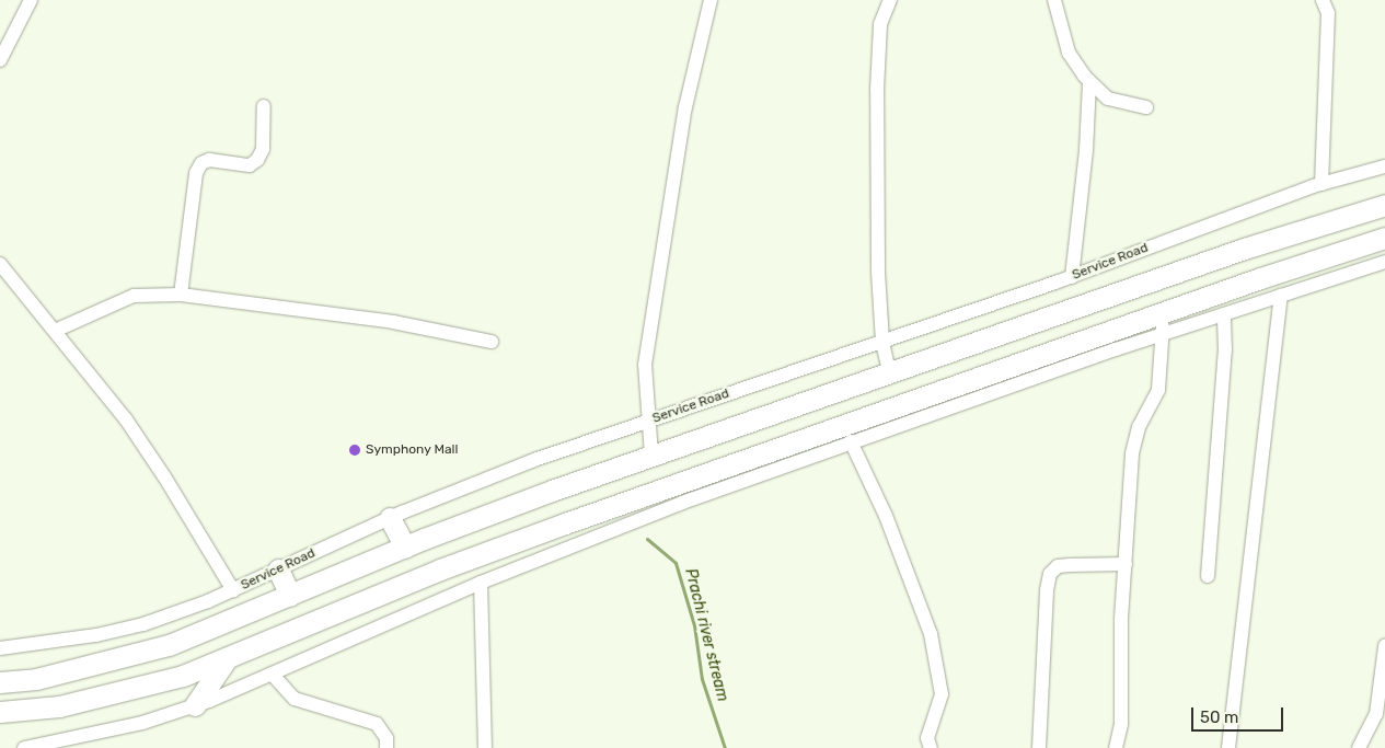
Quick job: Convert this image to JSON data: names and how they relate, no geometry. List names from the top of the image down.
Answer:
{
  "streets": {
    "street": ["Service Road"]
  },
  "water": ["Prachi river stream"],
  "places": ["Symphony Mall"],
  "scale_bar": "50 m"
}
